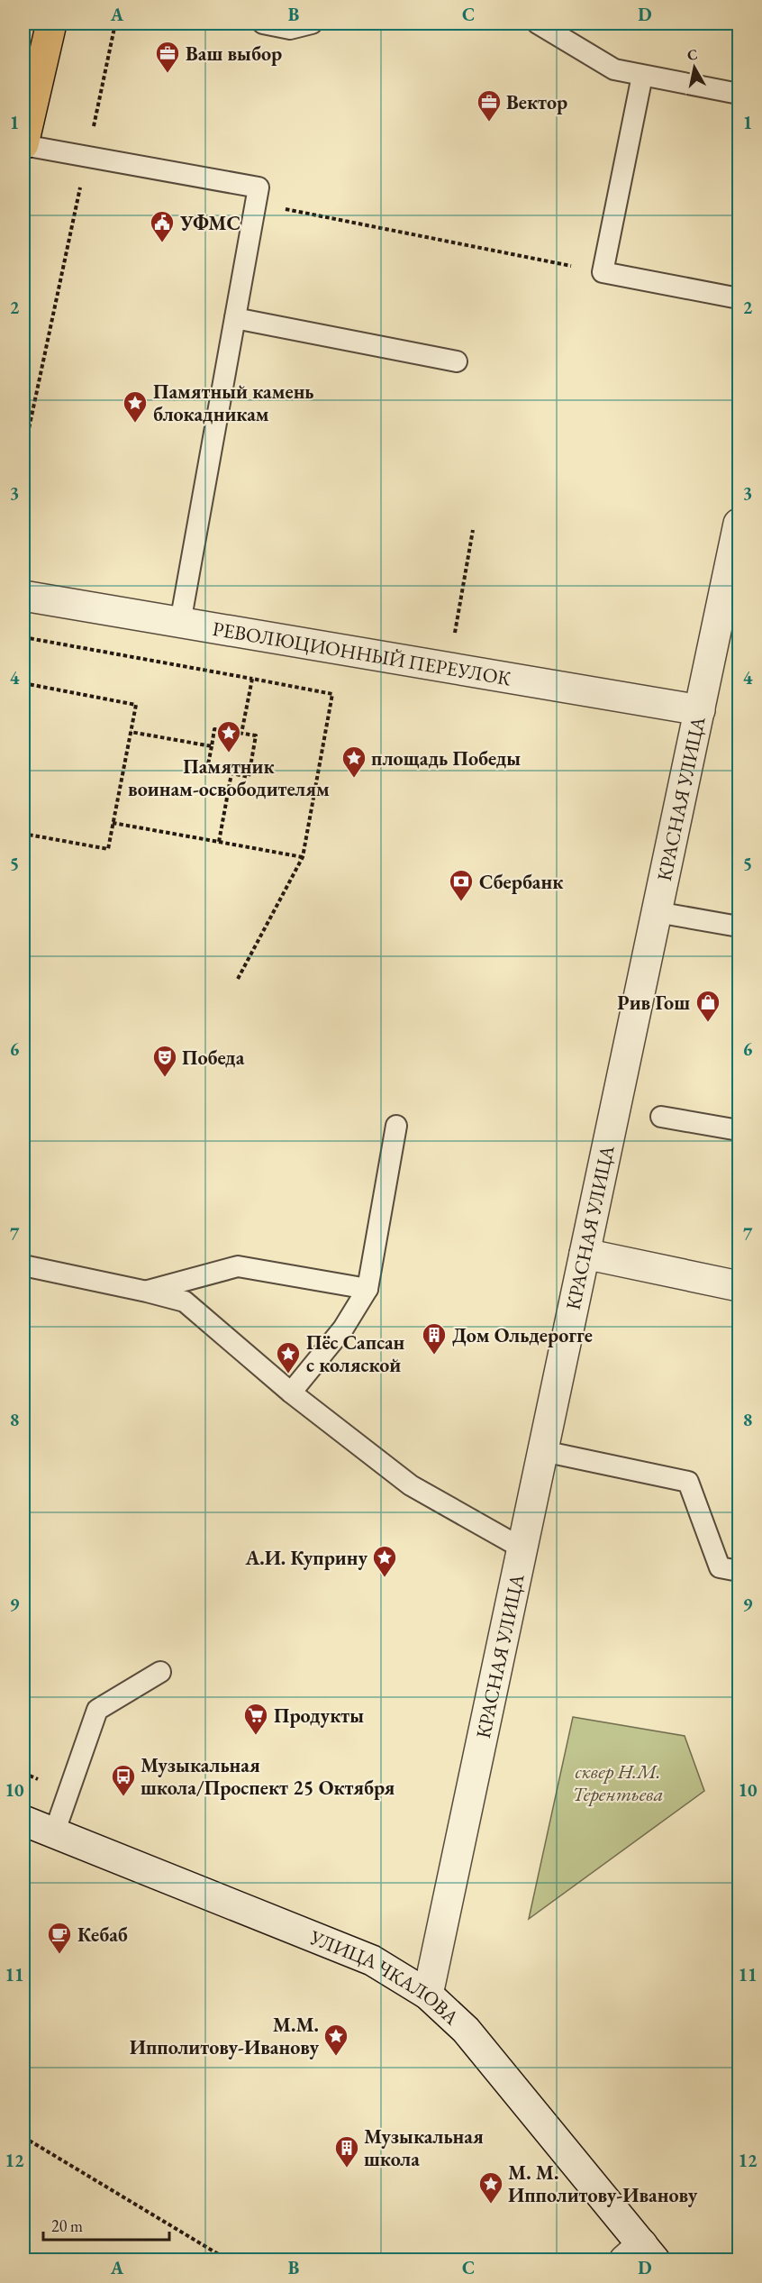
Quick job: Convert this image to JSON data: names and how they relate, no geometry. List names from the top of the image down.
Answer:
{
  "streets": {
    "street": ["РЕВОЛЮЦИОННЫЙ ПЕРЕУЛОК", "КРАСНАЯ УЛИЦА", "УЛИЦА ЧКАЛОВА"]
  },
  "crossings": [
    ["РЕВОЛЮЦИОННЫЙ ПЕРЕУЛОК", "КРАСНАЯ УЛИЦА"],
    ["КРАСНАЯ УЛИЦА", "УЛИЦА ЧКАЛОВА"]
  ],
  "parks": ["сквер Н.М. Терентьева"],
  "places": {
    "office": ["Ваш выбор", "Вектор"],
    "public building": ["УФМС"],
    "place": [
      "Памятный камень блокадникам",
      "Памятник воинам-освободителям",
      "площадь Победы",
      "Пёс Сапсан с коляской",
      "А.И. Куприну",
      "М.М. Ипполитову-Иванову",
      "М. М. Ипполитову-Иванову"
    ],
    "bank": ["Сбербанк"],
    "shop": ["Рив Гош"],
    "theatre": ["Победа"],
    "building": ["Дом Ольдерогге", "Музыкальная школа"],
    "supermarket": ["Продукты"],
    "bus stop": ["Музыкальная школа/Проспект 25 Октября"],
    "cafe": ["Кебаб"]
  },
  "scale_bar": "20 m",
  "north": "top",
  "grid": {
    "columns": [
      "A",
      "B",
      "C",
      "D"
    ],
    "rows": [
      "1",
      "2",
      "3",
      "4",
      "5",
      "6",
      "7",
      "8",
      "9",
      "10",
      "11",
      "12"
    ]
  }
}
